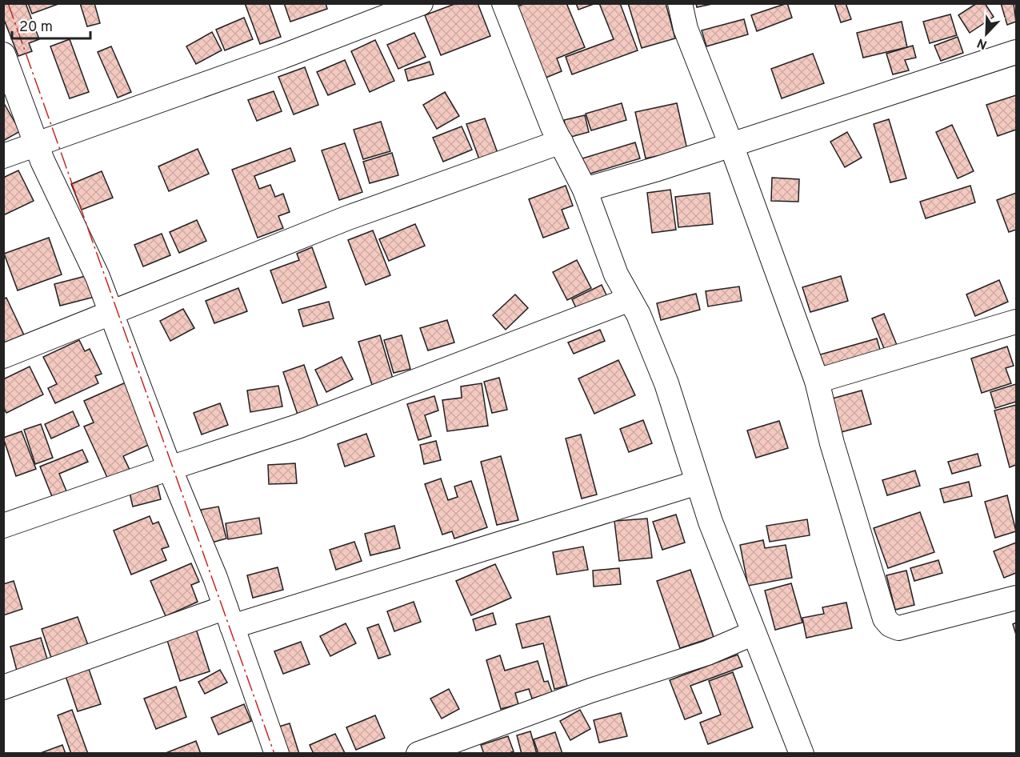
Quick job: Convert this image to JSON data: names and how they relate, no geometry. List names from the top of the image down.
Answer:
{
  "scale_bar": "20 m",
  "north": "bottom left"
}
